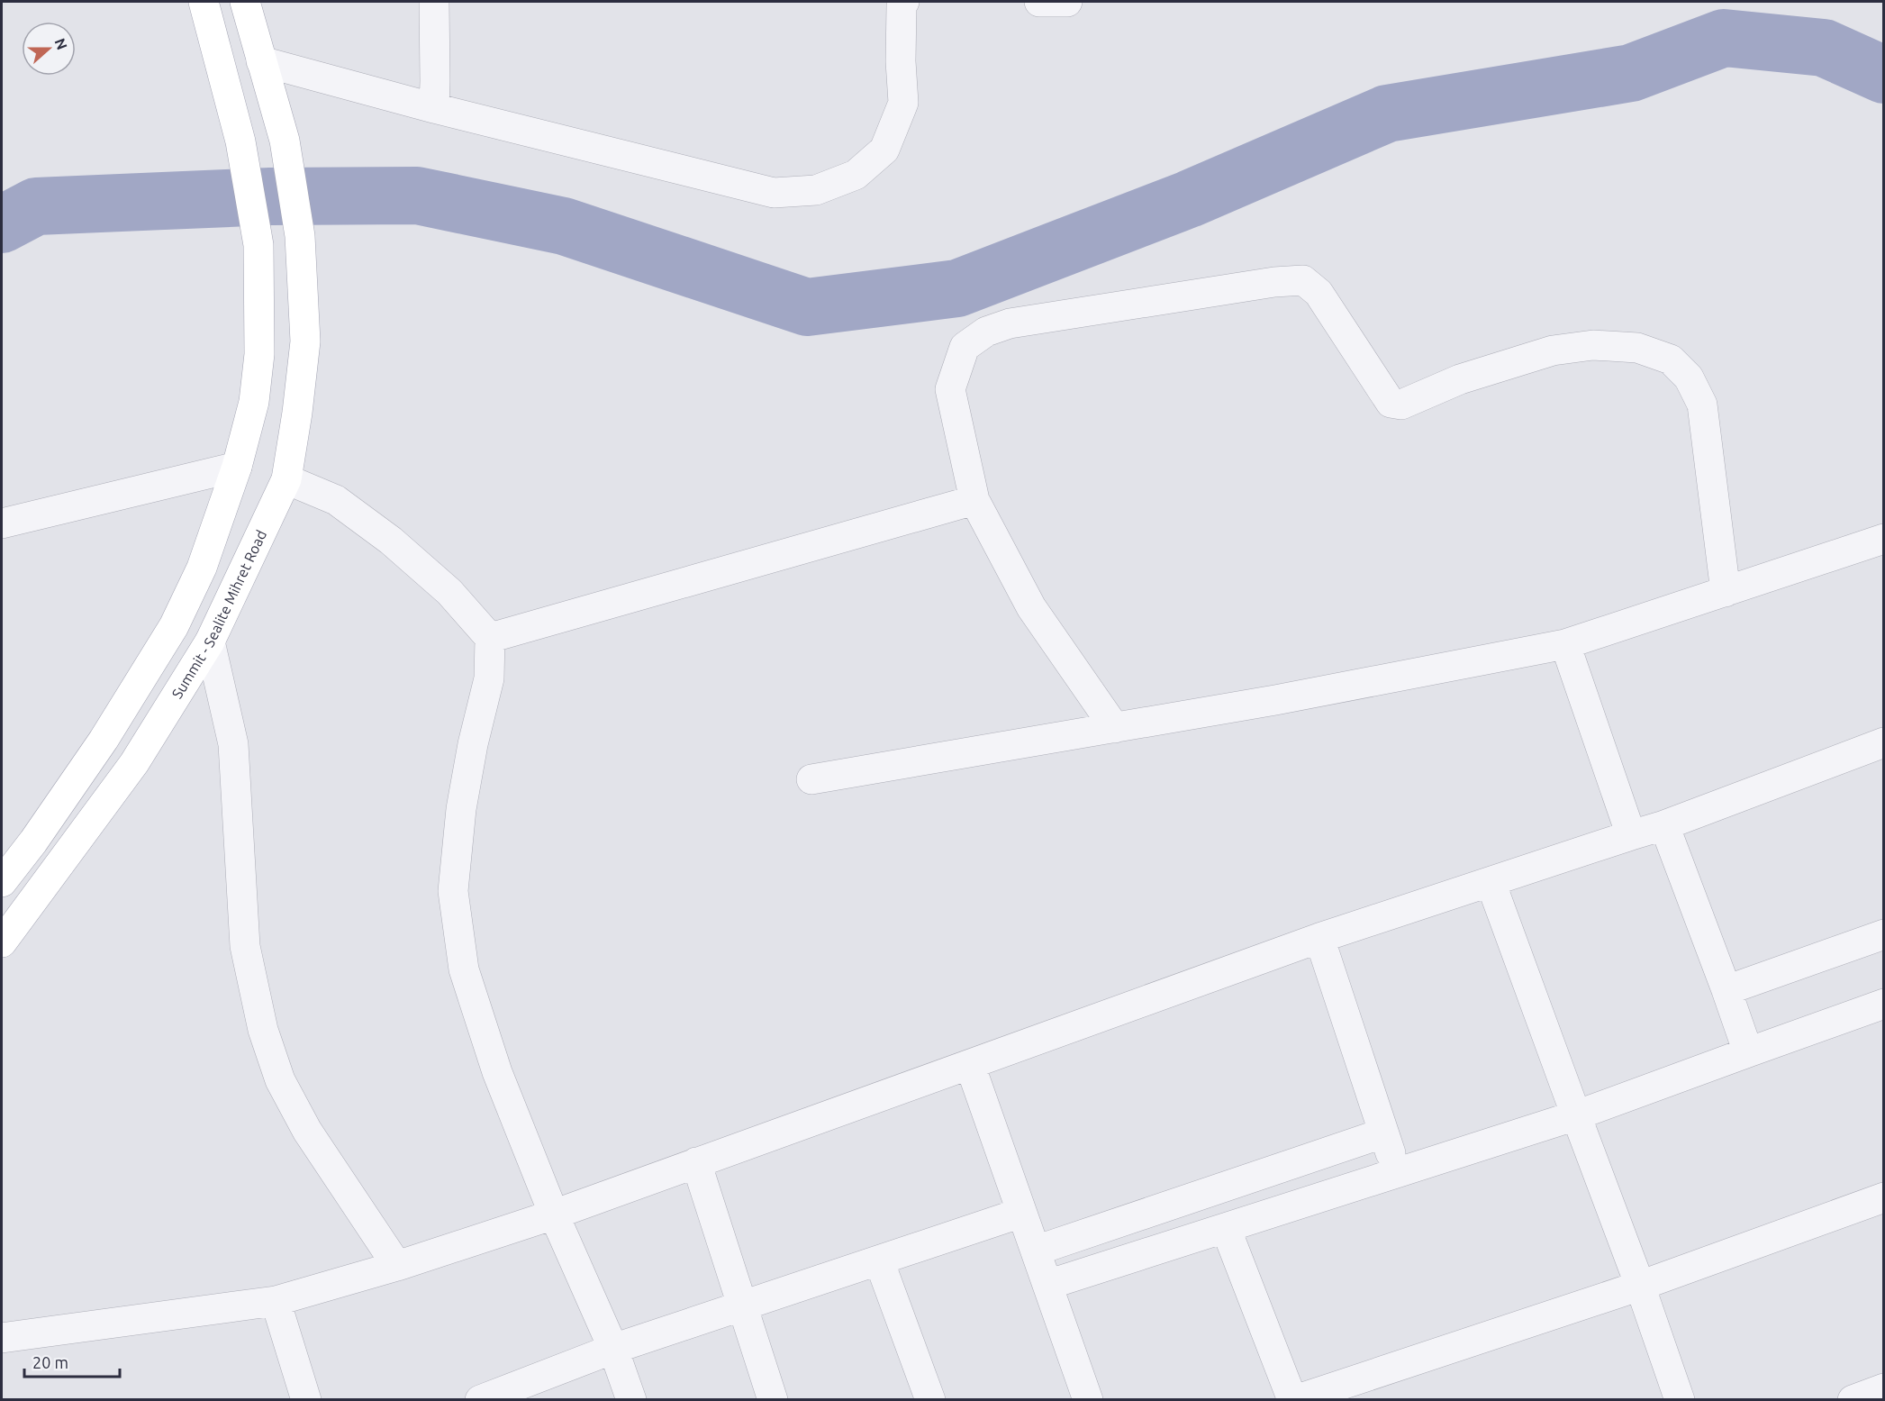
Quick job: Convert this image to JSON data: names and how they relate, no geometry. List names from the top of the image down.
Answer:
{
  "streets": {
    "main road": ["Summit - Sealite Mihret Road"]
  },
  "scale_bar": "20 m",
  "north": "right"
}
